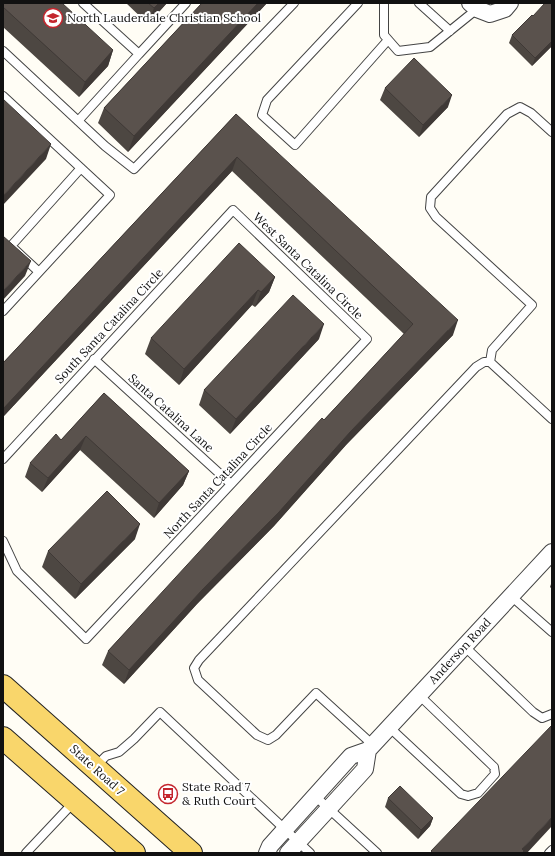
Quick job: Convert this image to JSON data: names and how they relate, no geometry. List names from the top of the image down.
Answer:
{
  "streets": {
    "main road": ["State Road 7"],
    "street": ["Anderson Road"],
    "lane": [
      "West Santa Catalina Circle",
      "South Santa Catalina Circle",
      "Santa Catalina Lane",
      "North Santa Catalina Circle"
    ]
  },
  "crossings": [
    ["West Santa Catalina Circle", "South Santa Catalina Circle"],
    ["West Santa Catalina Circle", "North Santa Catalina Circle"],
    ["South Santa Catalina Circle", "Santa Catalina Lane"],
    ["Santa Catalina Lane", "North Santa Catalina Circle"]
  ],
  "places": {
    "school or university": ["North Lauderdale Christian School"],
    "bus stop": ["State Road 7 & Ruth Court"]
  }
}
